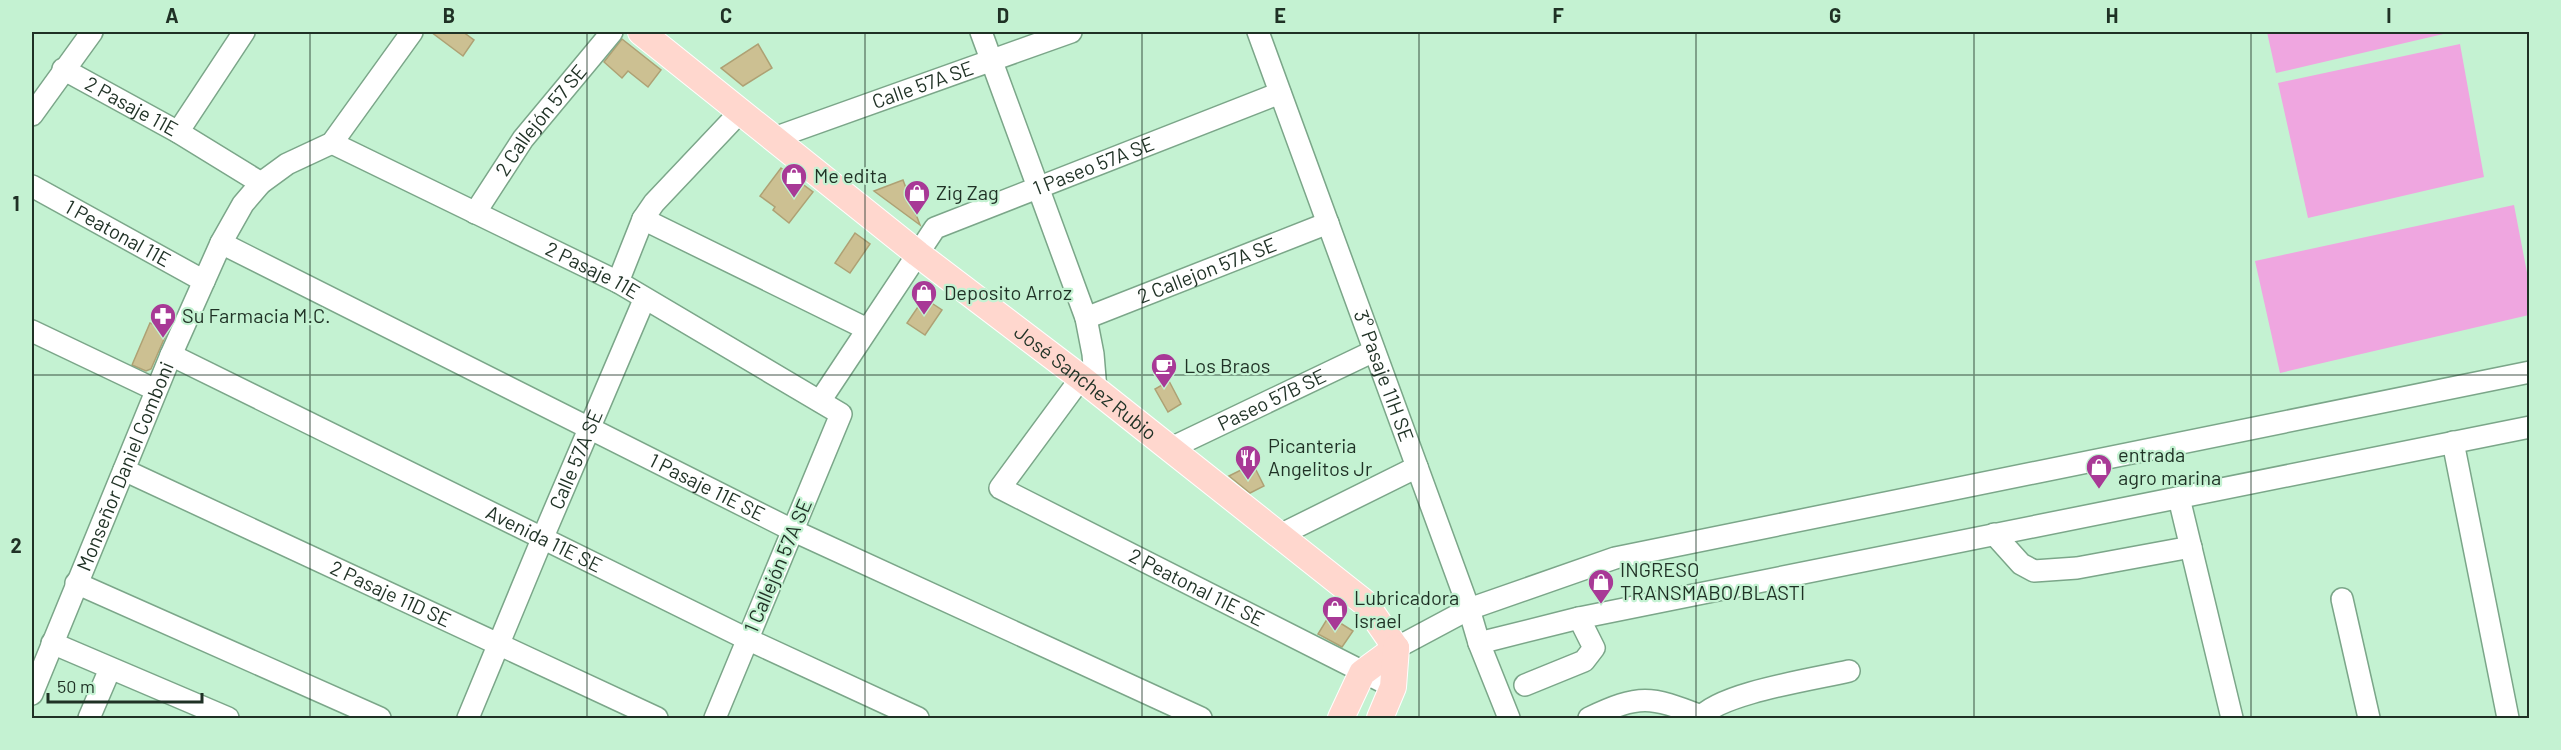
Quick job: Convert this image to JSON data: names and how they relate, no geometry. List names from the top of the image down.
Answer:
{
  "streets": {
    "main road": ["José Sanchez Rubio"],
    "street": [
      "Calle 57A SE",
      "2 Pasaje 11E",
      "2 Callejón 57 SE",
      "1 Paseo 57A SE",
      "1 Peatonal 11E",
      "2 Callejon 57A SE",
      "3° Pasaje 11H SE",
      "Paseo 57B SE",
      "Monseñor Daniel Comboni",
      "1 Pasaje 11E SE",
      "Avenida 11E SE",
      "1 Callejón 57A SE",
      "2 Peatonal 11E SE",
      "2 Pasaje 11D SE"
    ]
  },
  "crossings": [
    ["Calle 57A SE", "2 Pasaje 11E"],
    ["Calle 57A SE", "José Sanchez Rubio"],
    ["Calle 57A SE", "1 Pasaje 11E SE"],
    ["Calle 57A SE", "Avenida 11E SE"],
    ["Calle 57A SE", "2 Pasaje 11D SE"],
    ["2 Pasaje 11E", "2 Callejón 57 SE"],
    ["2 Pasaje 11E", "Monseñor Daniel Comboni"],
    ["2 Pasaje 11E", "1 Callejón 57A SE"],
    ["1 Paseo 57A SE", "3° Pasaje 11H SE"],
    ["1 Paseo 57A SE", "José Sanchez Rubio"],
    ["1 Peatonal 11E", "Monseñor Daniel Comboni"],
    ["2 Callejon 57A SE", "3° Pasaje 11H SE"],
    ["3° Pasaje 11H SE", "Paseo 57B SE"],
    ["José Sanchez Rubio", "Paseo 57B SE"],
    ["José Sanchez Rubio", "2 Peatonal 11E SE"],
    ["Monseñor Daniel Comboni", "1 Pasaje 11E SE"],
    ["Monseñor Daniel Comboni", "Avenida 11E SE"],
    ["Monseñor Daniel Comboni", "2 Pasaje 11D SE"],
    ["1 Pasaje 11E SE", "1 Callejón 57A SE"],
    ["Avenida 11E SE", "1 Callejón 57A SE"]
  ],
  "places": {
    "shop": [
      "Me edita",
      "Zig Zag",
      "Deposito Arroz",
      "entrada agro marina",
      "INGRESO TRANSMABO/BLASTI",
      "Lubricadora Israel"
    ],
    "pharmacy": ["Su Farmacia M.C."],
    "cafe": ["Los Braos"],
    "restaurant": ["Picanteria Angelitos Jr"]
  },
  "scale_bar": "50 m",
  "grid": {
    "columns": [
      "A",
      "B",
      "C",
      "D",
      "E",
      "F",
      "G",
      "H",
      "I"
    ],
    "rows": ["1", "2"]
  }
}
